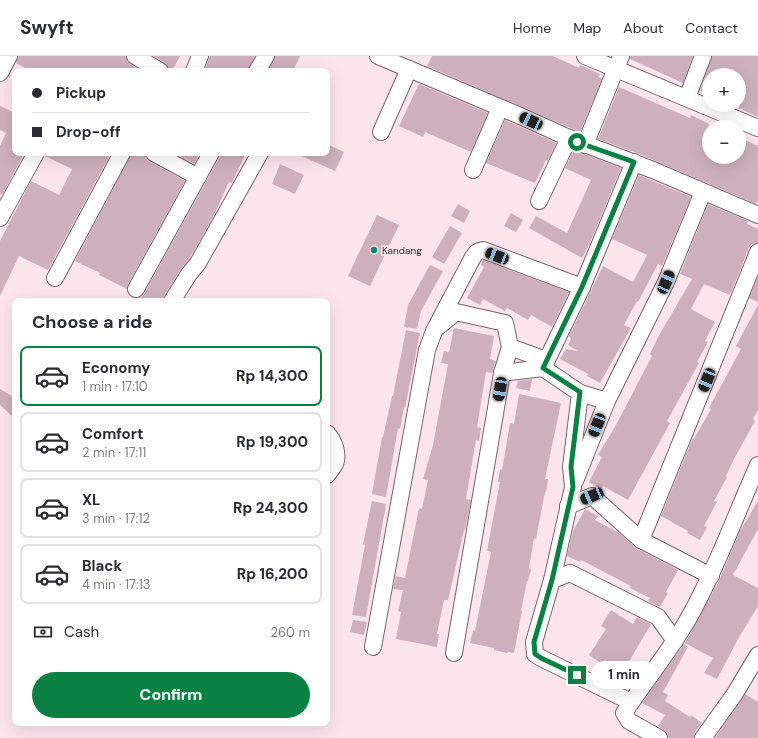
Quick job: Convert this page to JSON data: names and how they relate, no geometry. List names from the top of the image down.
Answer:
{
  "places": ["Kandang"],
  "page": {
    "header": "Swyft",
    "nav": [
      "Home",
      "Map",
      "About",
      "Contact"
    ],
    "map_buttons": ["+", "−"],
    "banner": ["Pickup", "Drop-off"],
    "heading": "Choose a ride",
    "list": [
      {
        "name": "Economy",
        "note": "1 min · 17:10",
        "value": "Rp 14,300"
      },
      {
        "name": "Comfort",
        "note": "2 min · 17:11",
        "value": "Rp 19,300"
      },
      {
        "name": "XL",
        "note": "3 min · 17:12",
        "value": "Rp 24,300"
      },
      {
        "name": "Black",
        "note": "4 min · 17:13",
        "value": "Rp 16,200"
      }
    ],
    "pay": ["Cash", "260 m"],
    "bubble": "1 min",
    "buttons": "Confirm"
  }
}
